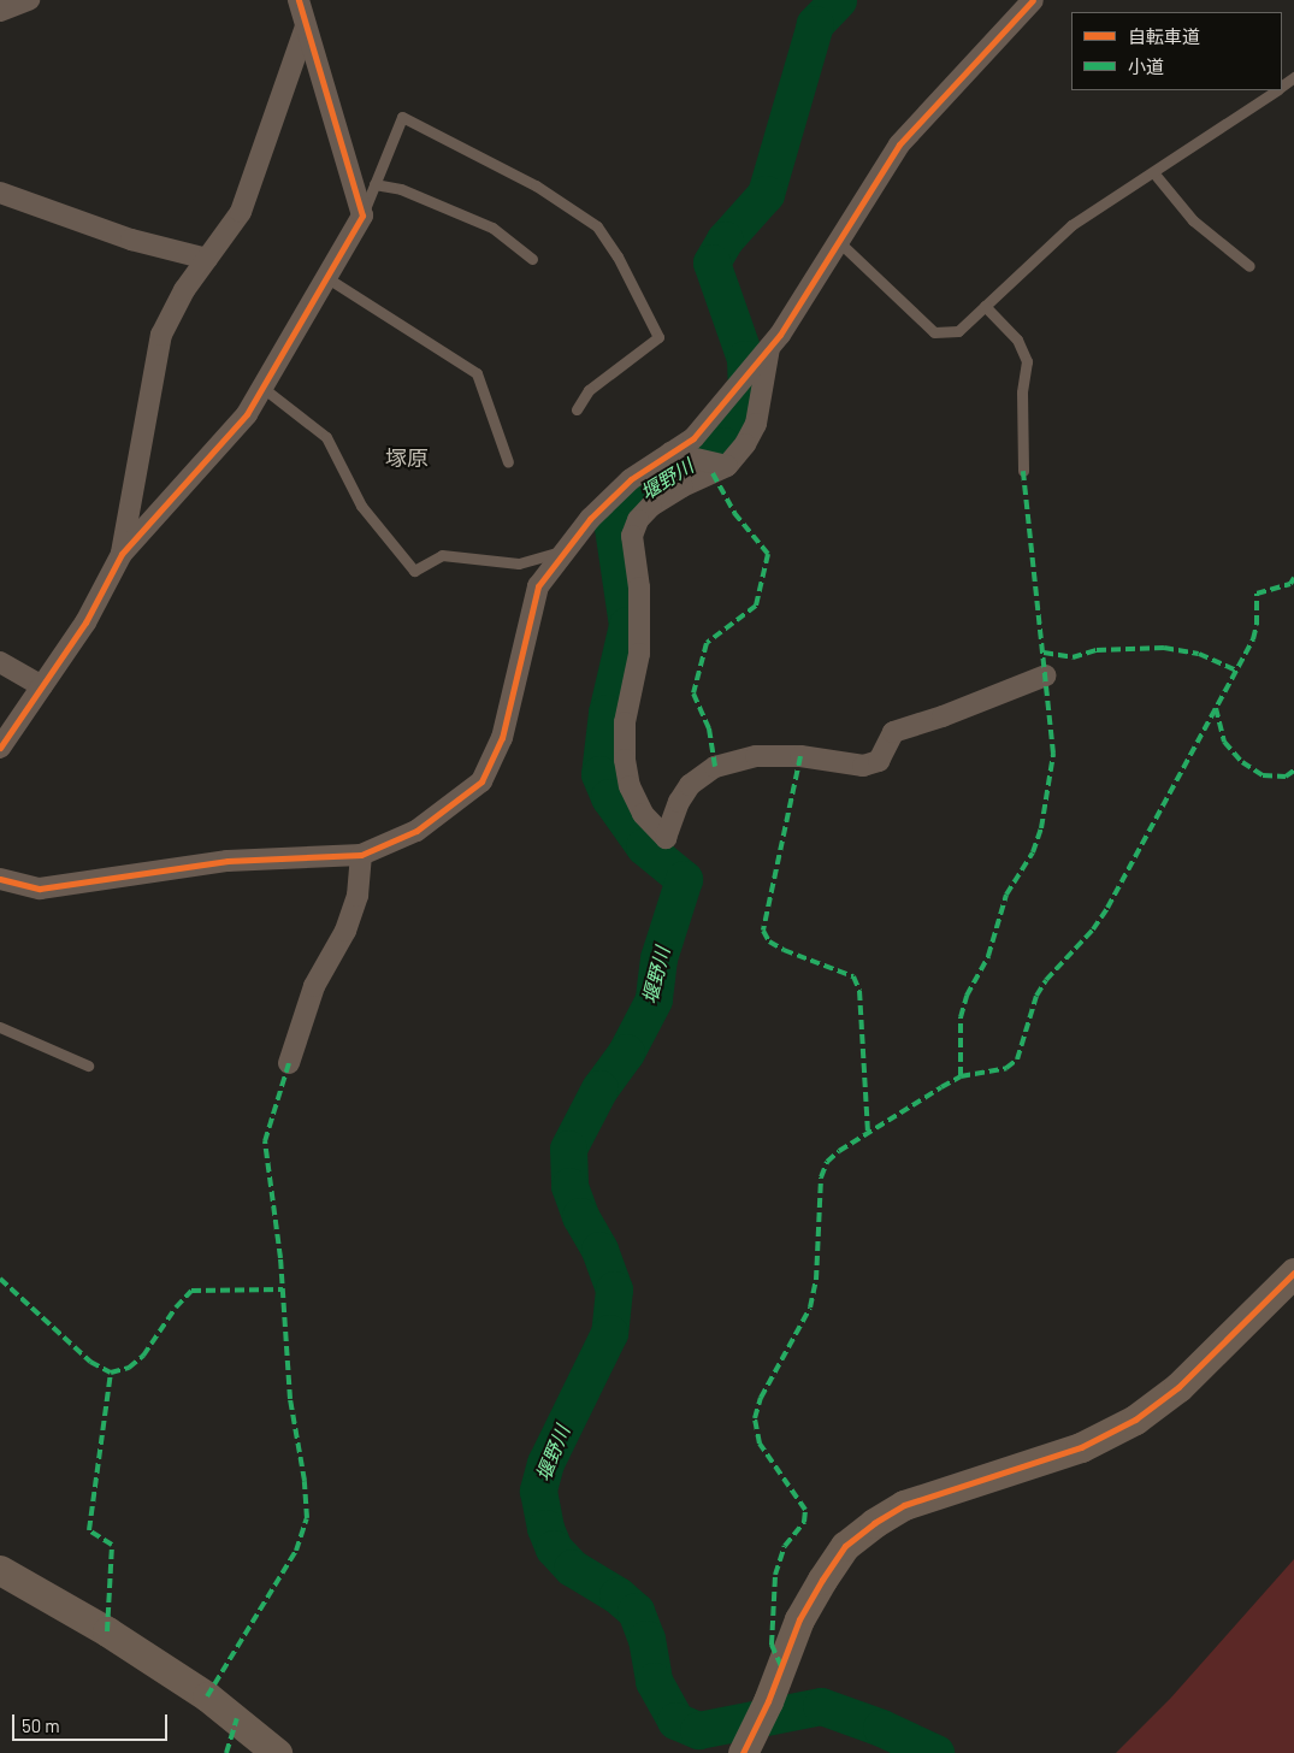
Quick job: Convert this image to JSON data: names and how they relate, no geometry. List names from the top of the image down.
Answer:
{
  "districts": ["塚原"],
  "water": ["堰野川"],
  "legend": ["自転車道", "小道"],
  "scale_bar": "50 m"
}
